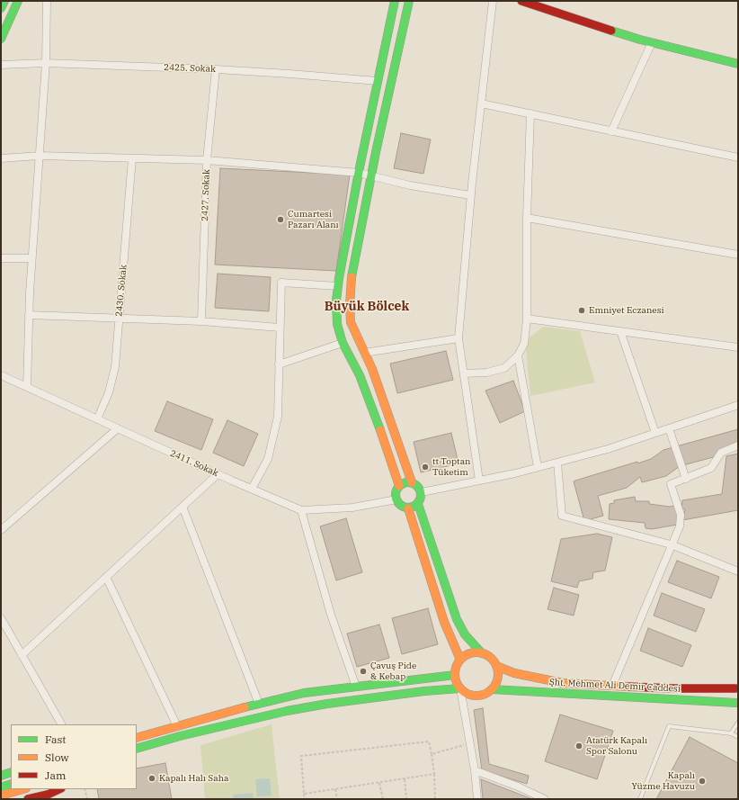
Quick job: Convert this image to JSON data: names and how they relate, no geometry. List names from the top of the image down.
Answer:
{
  "streets": {
    "main road": ["Şht. Mehmet Ali Demir Caddesi"],
    "street": [
      "2425. Sokak",
      "2427. Sokak",
      "2430. Sokak",
      "2411. Sokak"
    ]
  },
  "crossings": [
    ["2425. Sokak", "2427. Sokak"],
    ["2430. Sokak", "2411. Sokak"]
  ],
  "districts": ["Büyük Bölcek"],
  "places": [
    "Cumartesi Pazarı Alanı",
    "Emniyet Eczanesi",
    "tt Toptan Tüketim",
    "Çavuş Pide & Kebap",
    "Atatürk Kapalı Spor Salonu",
    "Kapalı Halı Saha",
    "Kapalı Yüzme Havuzu"
  ],
  "legend": ["Fast", "Slow", "Jam"]
}
